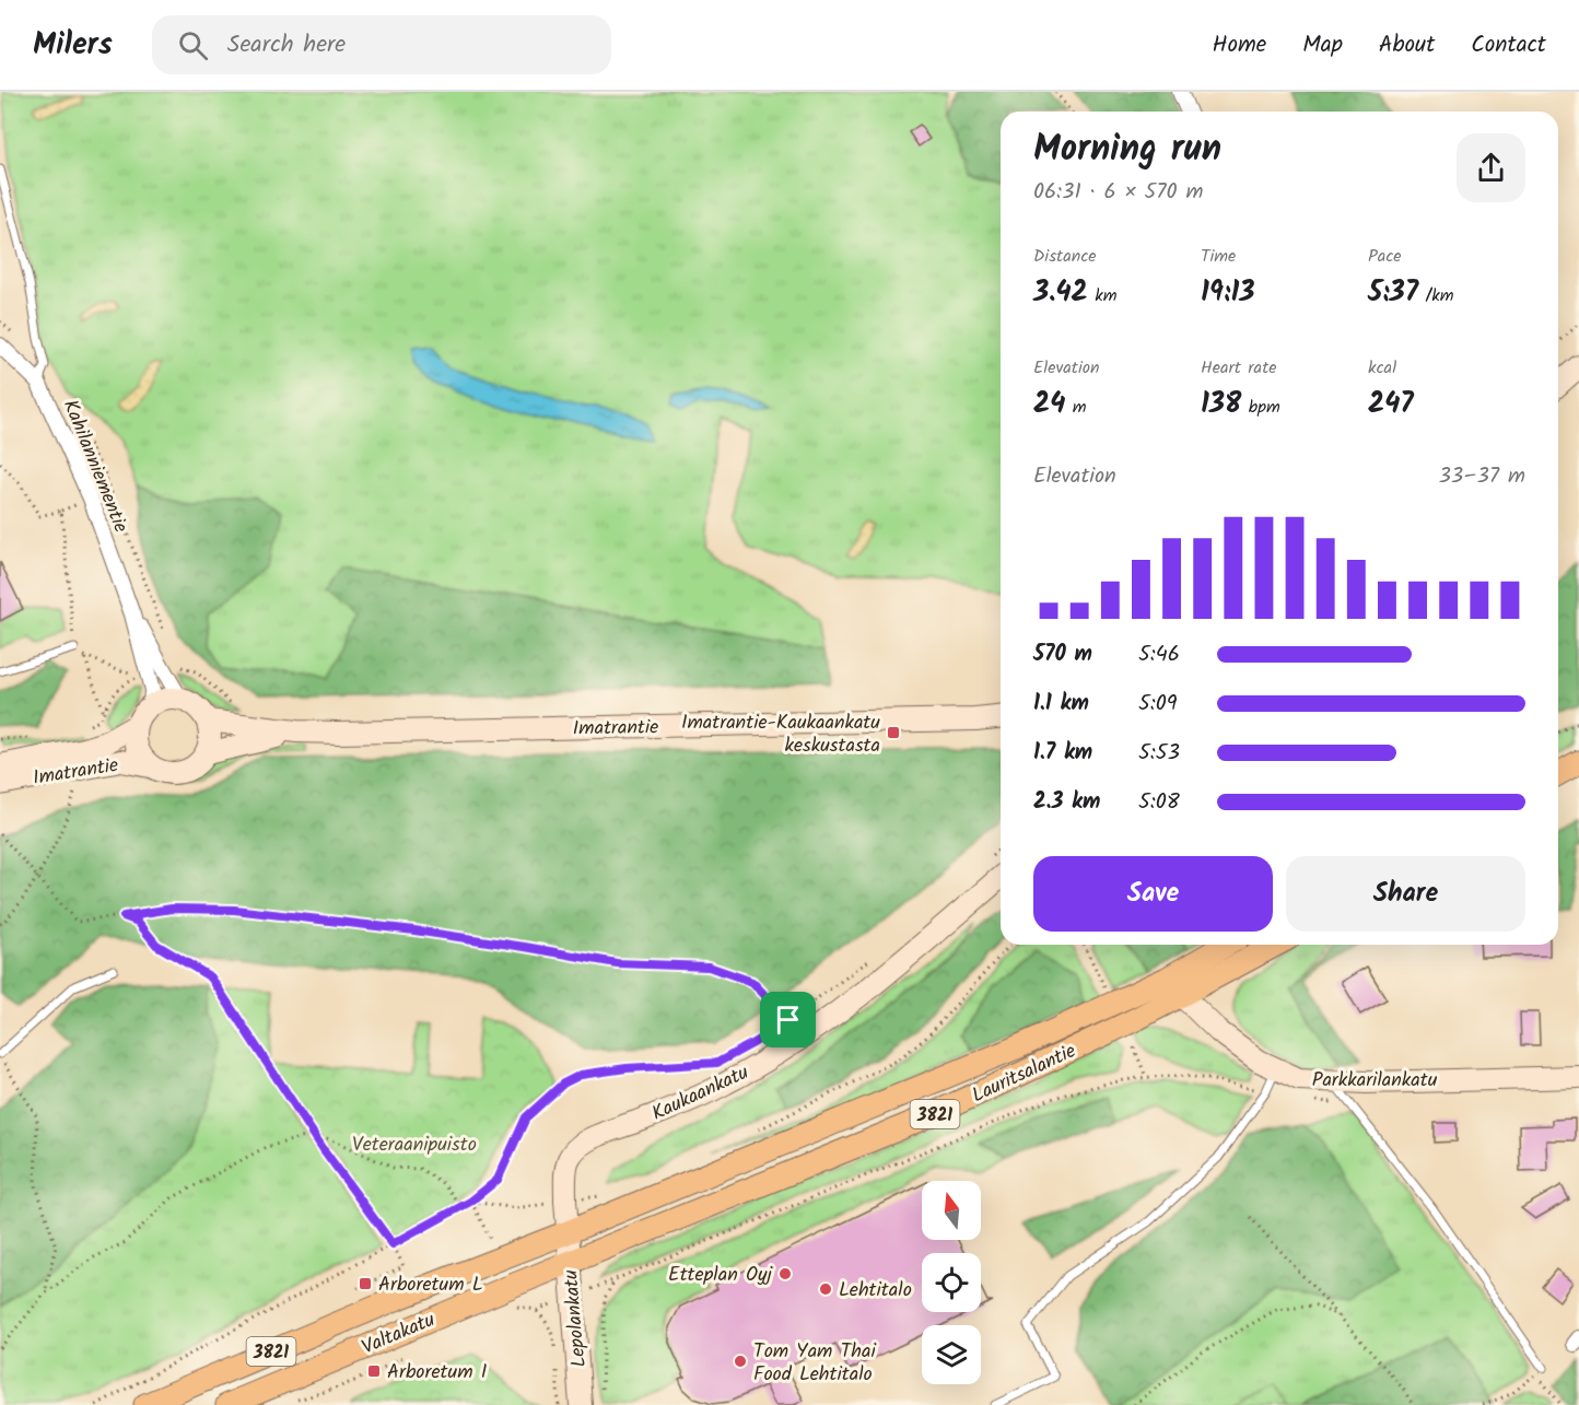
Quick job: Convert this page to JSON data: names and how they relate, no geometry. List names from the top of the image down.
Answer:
{
  "streets": {
    "main road": ["Lauritsalantie", "3821", "Valtakatu"],
    "street": [
      "Kahilanniementie",
      "Imatrantie",
      "Parkkarilankatu",
      "Kaukaankatu",
      "Lepolankatu"
    ]
  },
  "crossings": [
    ["Kahilanniementie", "Imatrantie"],
    ["Lauritsalantie", "Parkkarilankatu"],
    ["Lauritsalantie", "Kaukaankatu"],
    ["Lauritsalantie", "Lepolankatu"],
    ["Lauritsalantie", "Valtakatu"],
    ["Kaukaankatu", "Lepolankatu"],
    ["Kaukaankatu", "Valtakatu"],
    ["Lepolankatu", "Valtakatu"]
  ],
  "parks": ["Veteraanipuisto"],
  "places": {
    "transit": ["Imatrantie-Kaukaankatu keskustasta", "Arboretum L", "Arboretum I"],
    "other": ["Etteplan Oyj", "Lehtitalo", "Tom Yam Thai Food Lehtitalo"]
  },
  "north": "top",
  "page": {
    "header": "Milers",
    "search": "Search here",
    "nav": [
      "Home",
      "Map",
      "About",
      "Contact"
    ],
    "heading": ["Morning run", "06:31 · 6 × 570 m"],
    "stats": [
      ["Distance", "3.42 km"],
      ["Time", "19:13"],
      ["Pace", "5:37 /km"],
      ["Elevation", "24 m"],
      ["Heart rate", "138 bpm"],
      ["kcal", "247"]
    ],
    "chart": ["Elevation", "33–37 m"],
    "list": [
      {
        "name": "570 m",
        "note": "5:46"
      },
      {
        "name": "1.1 km",
        "note": "5:09"
      },
      {
        "name": "1.7 km",
        "note": "5:53"
      },
      {
        "name": "2.3 km",
        "note": "5:08"
      }
    ],
    "buttons": ["Save", "Share"]
  }
}
